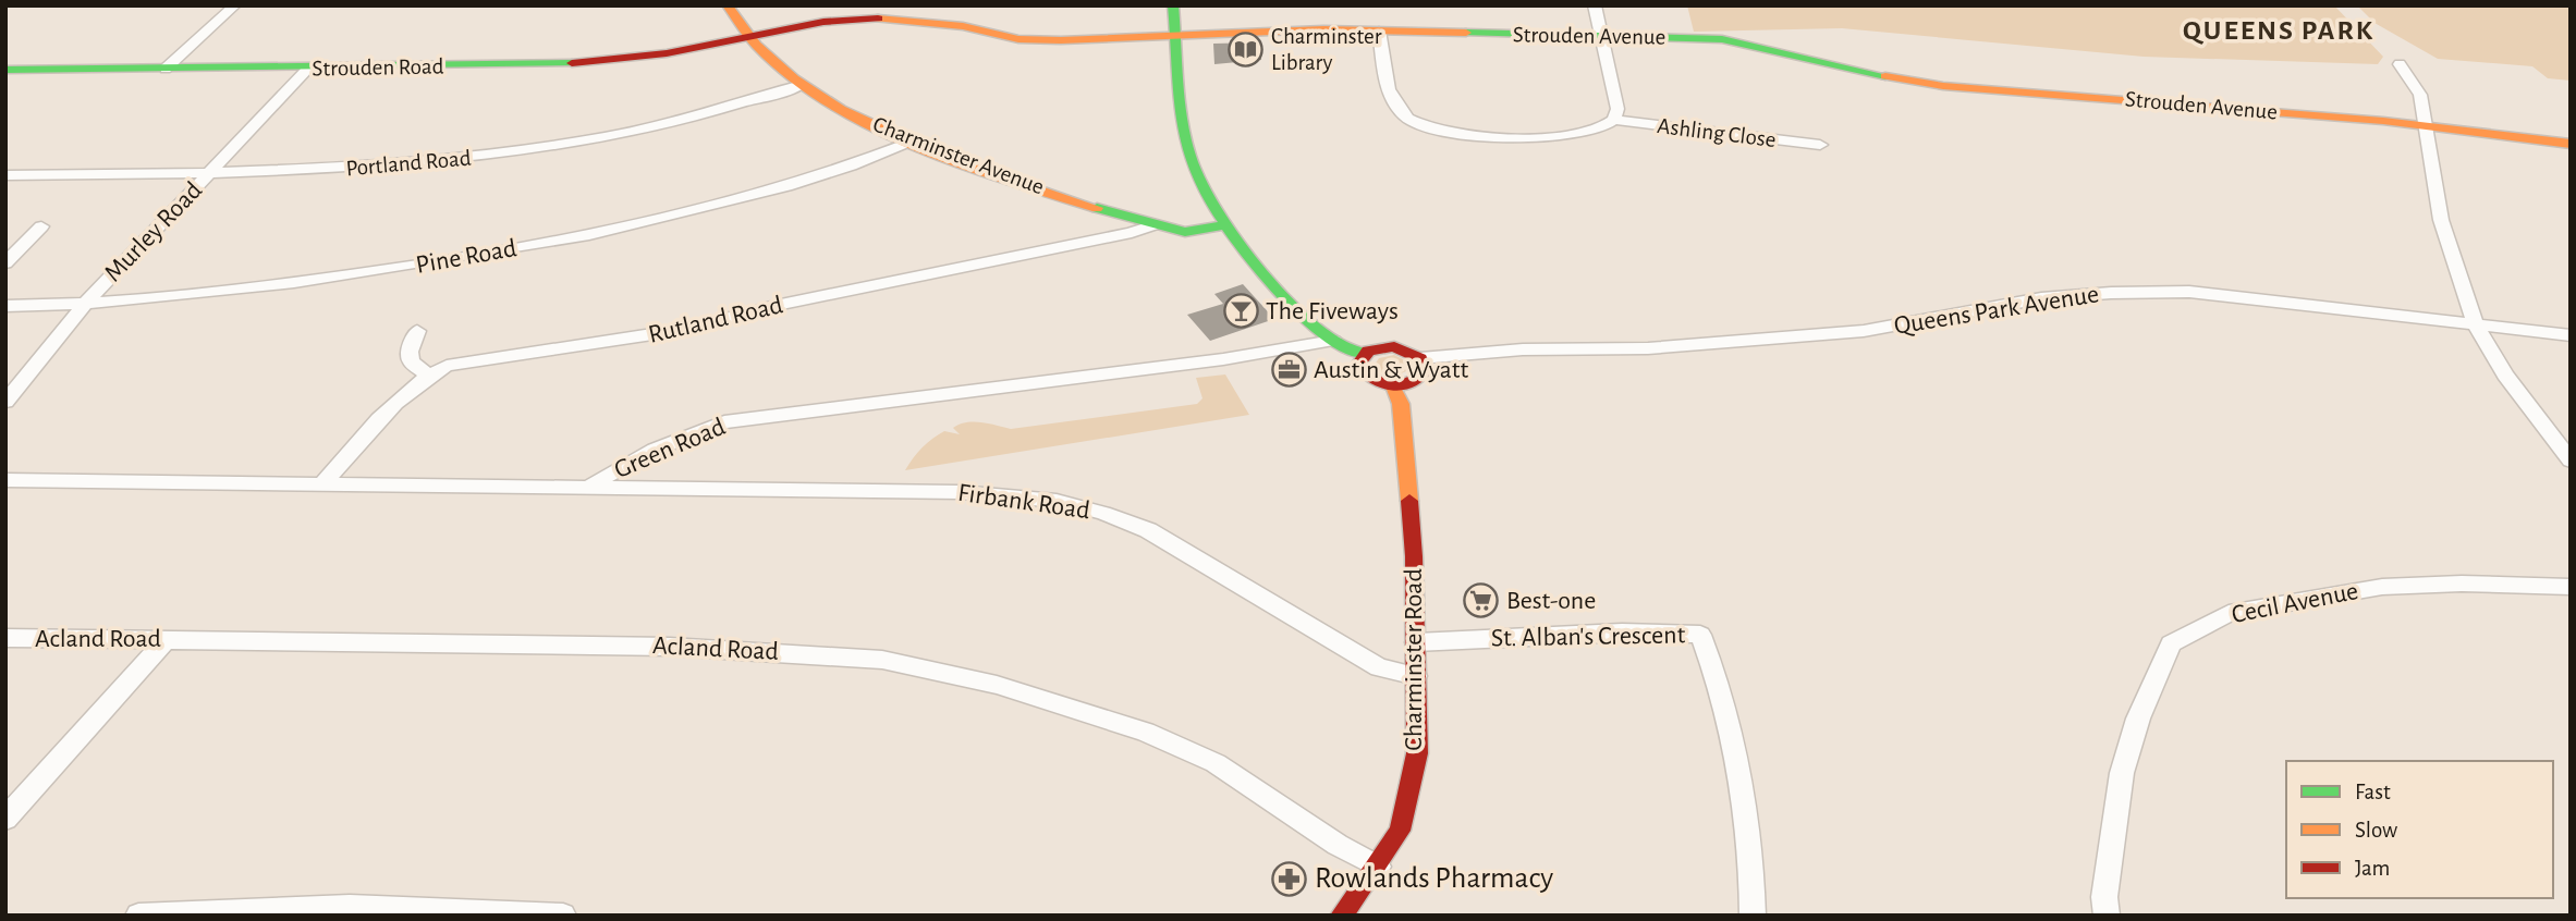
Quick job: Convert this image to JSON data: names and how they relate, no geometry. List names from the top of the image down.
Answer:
{
  "streets": {
    "street": [
      "Strouden Avenue",
      "Strouden Road",
      "Ashling Close",
      "Charminster Avenue",
      "Portland Road",
      "Murley Road",
      "Pine Road",
      "Queens Park Avenue",
      "Rutland Road",
      "Green Road",
      "Firbank Road",
      "Cecil Avenue",
      "St. Alban's Crescent",
      "Acland Road",
      "Charminster Road"
    ]
  },
  "crossings": [
    ["Strouden Avenue", "Strouden Road"],
    ["Strouden Avenue", "Charminster Avenue"],
    ["Strouden Road", "Charminster Avenue"],
    ["Strouden Road", "Murley Road"],
    ["Charminster Avenue", "Portland Road"],
    ["Charminster Avenue", "Pine Road"],
    ["Charminster Avenue", "Rutland Road"],
    ["Portland Road", "Murley Road"],
    ["Murley Road", "Pine Road"],
    ["Queens Park Avenue", "Charminster Road"],
    ["Rutland Road", "Green Road"],
    ["Green Road", "Firbank Road"],
    ["Firbank Road", "Charminster Road"],
    ["St. Alban's Crescent", "Charminster Road"],
    ["Acland Road", "Charminster Road"]
  ],
  "districts": ["QUEENS PARK"],
  "places": {
    "library": ["Charminster Library"],
    "bar": ["The Fiveways"],
    "office": ["Austin & Wyatt"],
    "supermarket": ["Best-one"],
    "pharmacy": ["Rowlands Pharmacy"]
  },
  "legend": ["Fast", "Slow", "Jam"]
}
